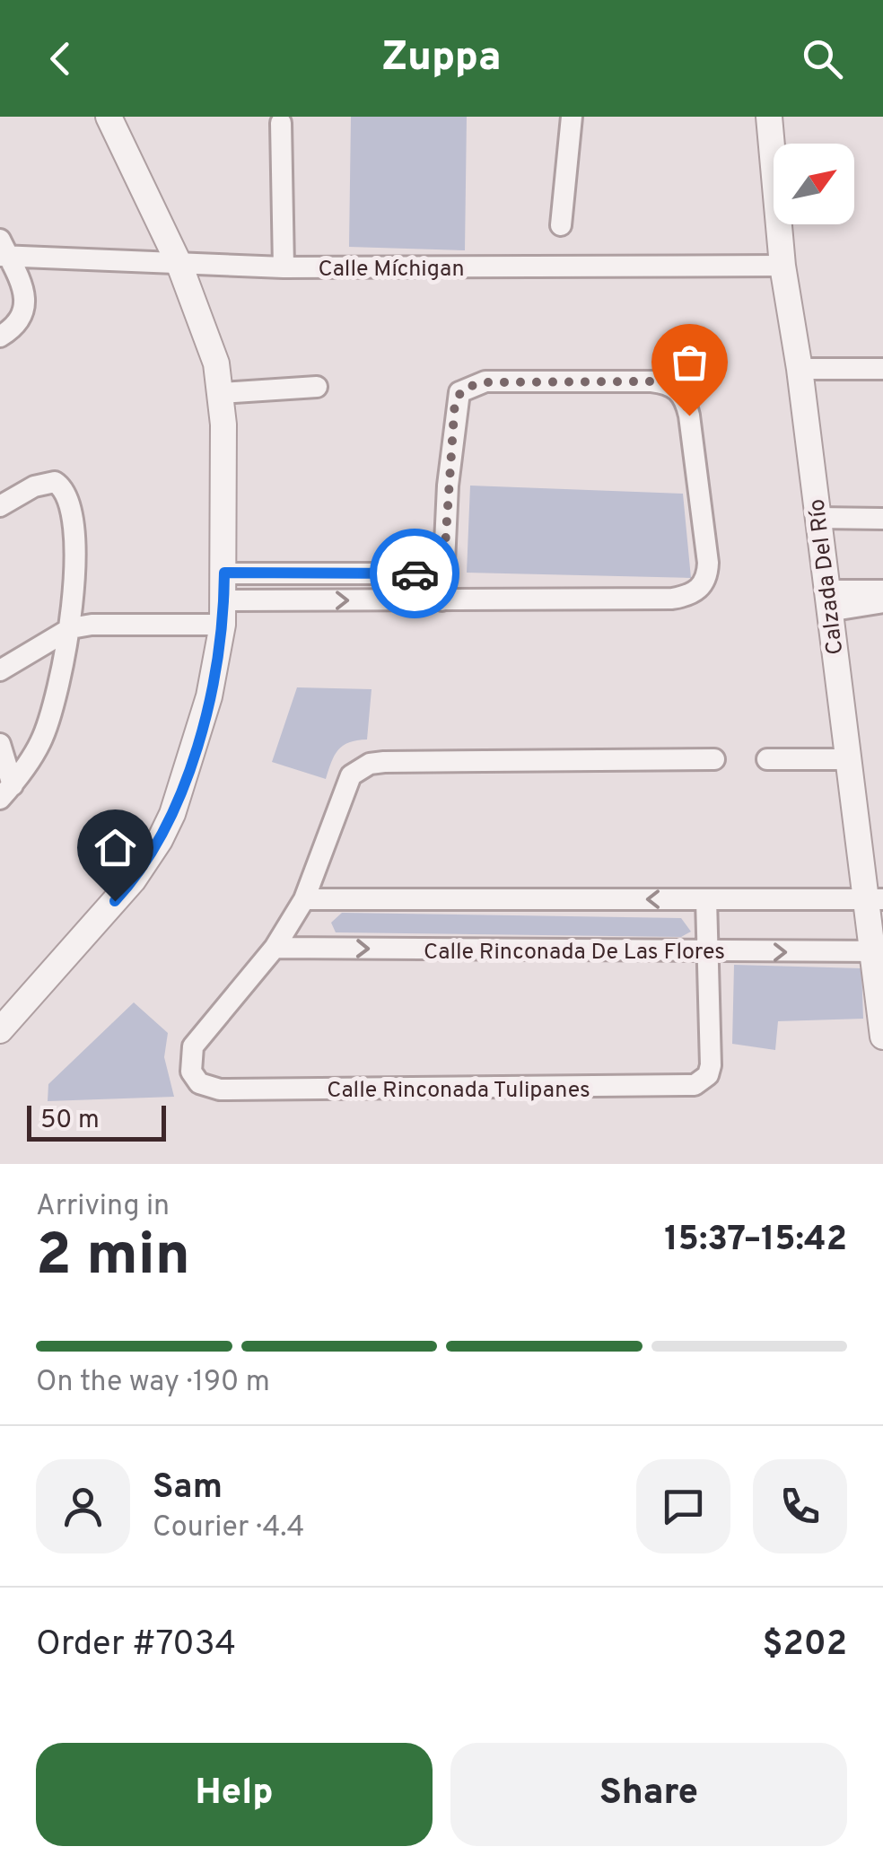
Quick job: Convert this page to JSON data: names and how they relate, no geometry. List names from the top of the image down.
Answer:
{
  "streets": {
    "street": [
      "Calle Míchigan",
      "Calzada Del Río",
      "Calle Rinconada De Las Flores",
      "Calle Rinconada Tulipanes"
    ]
  },
  "crossings": [
    ["Calle Míchigan", "Calzada Del Río"],
    ["Calzada Del Río", "Calle Rinconada De Las Flores"],
    ["Calle Rinconada De Las Flores", "Calle Rinconada Tulipanes"]
  ],
  "scale_bar": "50 m",
  "north": "top right",
  "page": {
    "header": "Zuppa",
    "scale": "50 m",
    "heading": ["2 min", "Arriving in", "15:37–15:42"],
    "panel": [
      "Sam",
      "Courier · 4.4",
      "Order #7034",
      "$202"
    ],
    "bar": "On the way · 190 m",
    "buttons": ["Help", "Share"]
  }
}
